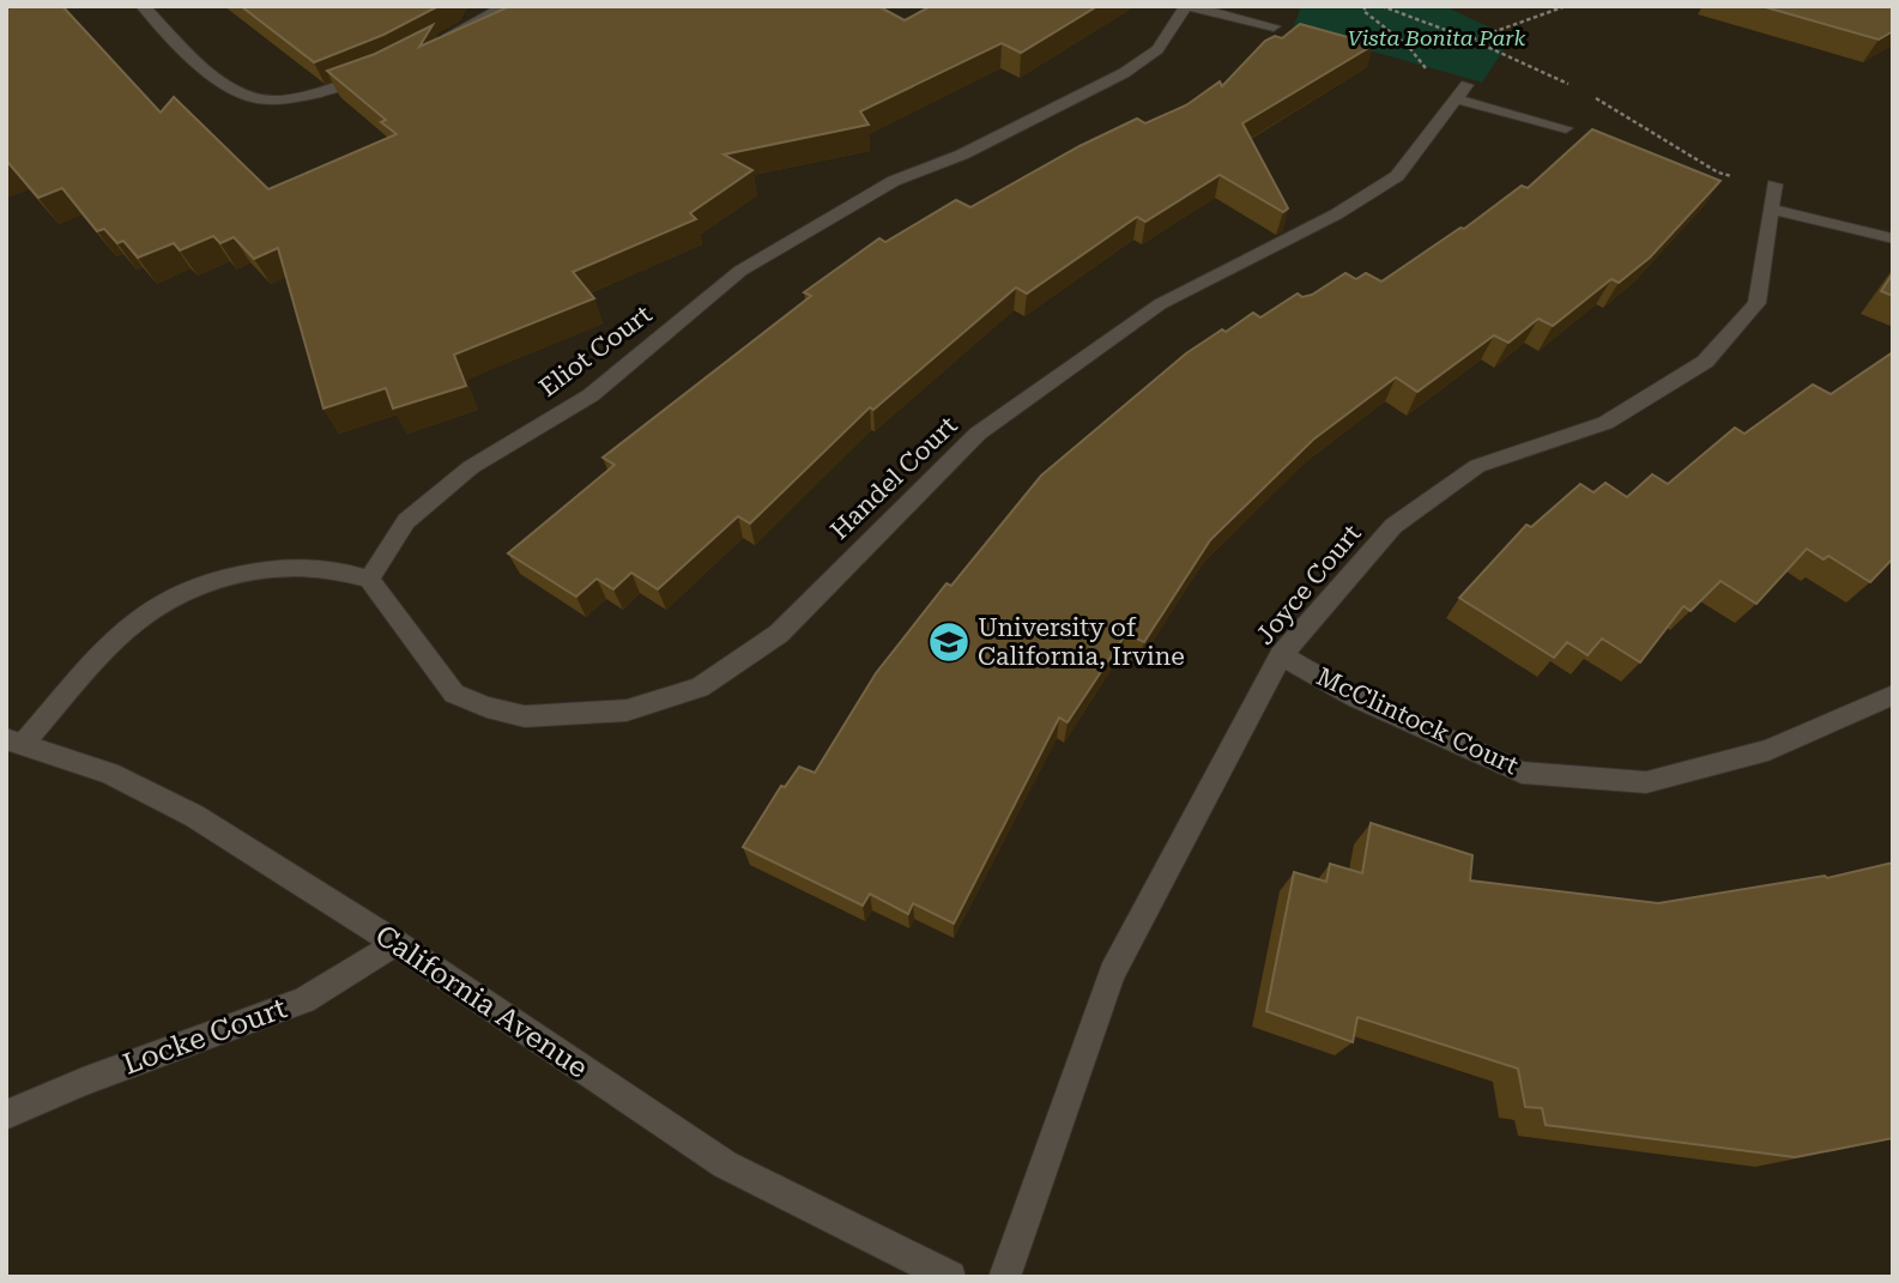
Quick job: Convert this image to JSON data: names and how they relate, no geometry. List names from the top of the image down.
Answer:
{
  "streets": {
    "street": [
      "Eliot Court",
      "Handel Court",
      "Joyce Court",
      "McClintock Court",
      "California Avenue",
      "Locke Court"
    ]
  },
  "crossings": [
    ["Eliot Court", "Handel Court"],
    ["Joyce Court", "McClintock Court"],
    ["California Avenue", "Locke Court"]
  ],
  "parks": ["Vista Bonita Park"],
  "places": {
    "school or university": ["University of California, Irvine"]
  }
}
